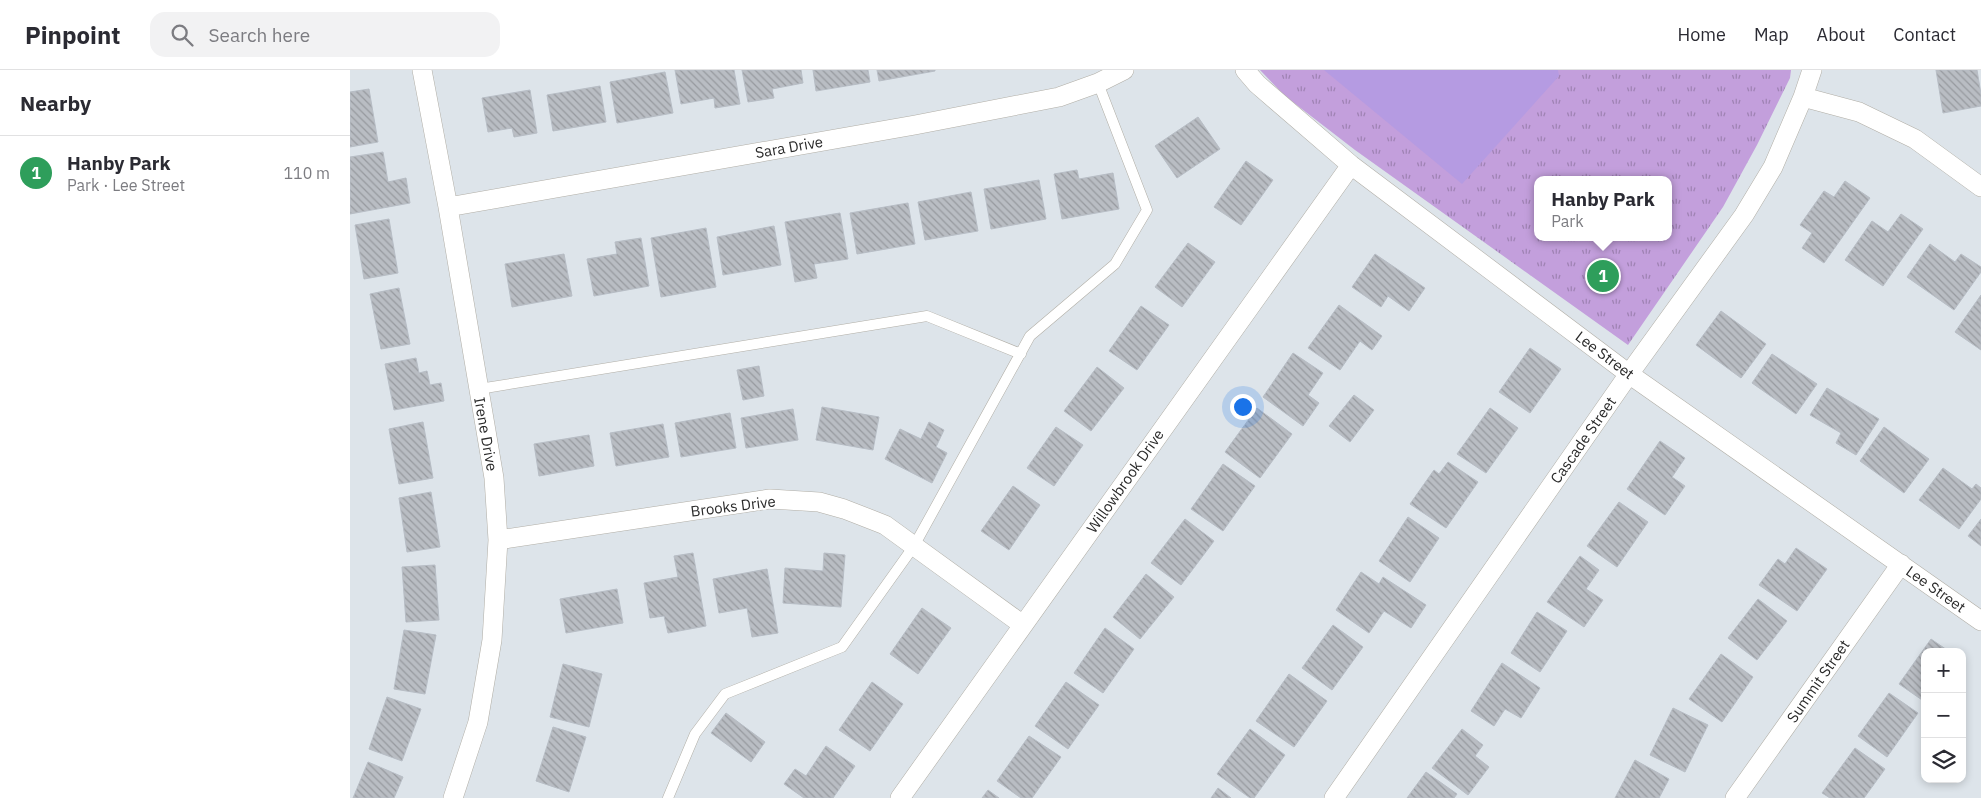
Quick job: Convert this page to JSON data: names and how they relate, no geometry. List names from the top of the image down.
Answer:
{
  "streets": {
    "street": [
      "Sara Drive",
      "Lee Street",
      "Irene Drive",
      "Cascade Street",
      "Willowbrook Drive",
      "Brooks Drive",
      "Summit Street"
    ]
  },
  "crossings": [
    ["Sara Drive", "Irene Drive"],
    ["Lee Street", "Cascade Street"],
    ["Lee Street", "Willowbrook Drive"],
    ["Lee Street", "Summit Street"],
    ["Irene Drive", "Brooks Drive"],
    ["Willowbrook Drive", "Brooks Drive"]
  ],
  "page": {
    "header": "Pinpoint",
    "search": "Search here",
    "nav": [
      "Home",
      "Map",
      "About",
      "Contact"
    ],
    "heading": "Nearby",
    "list": [
      {
        "mark": "1",
        "name": "Hanby Park",
        "note": "Park · Lee Street",
        "value": "110 m"
      }
    ],
    "popup": ["Hanby Park", "Park"],
    "pins": "1",
    "map_buttons": ["+", "−"]
  }
}
